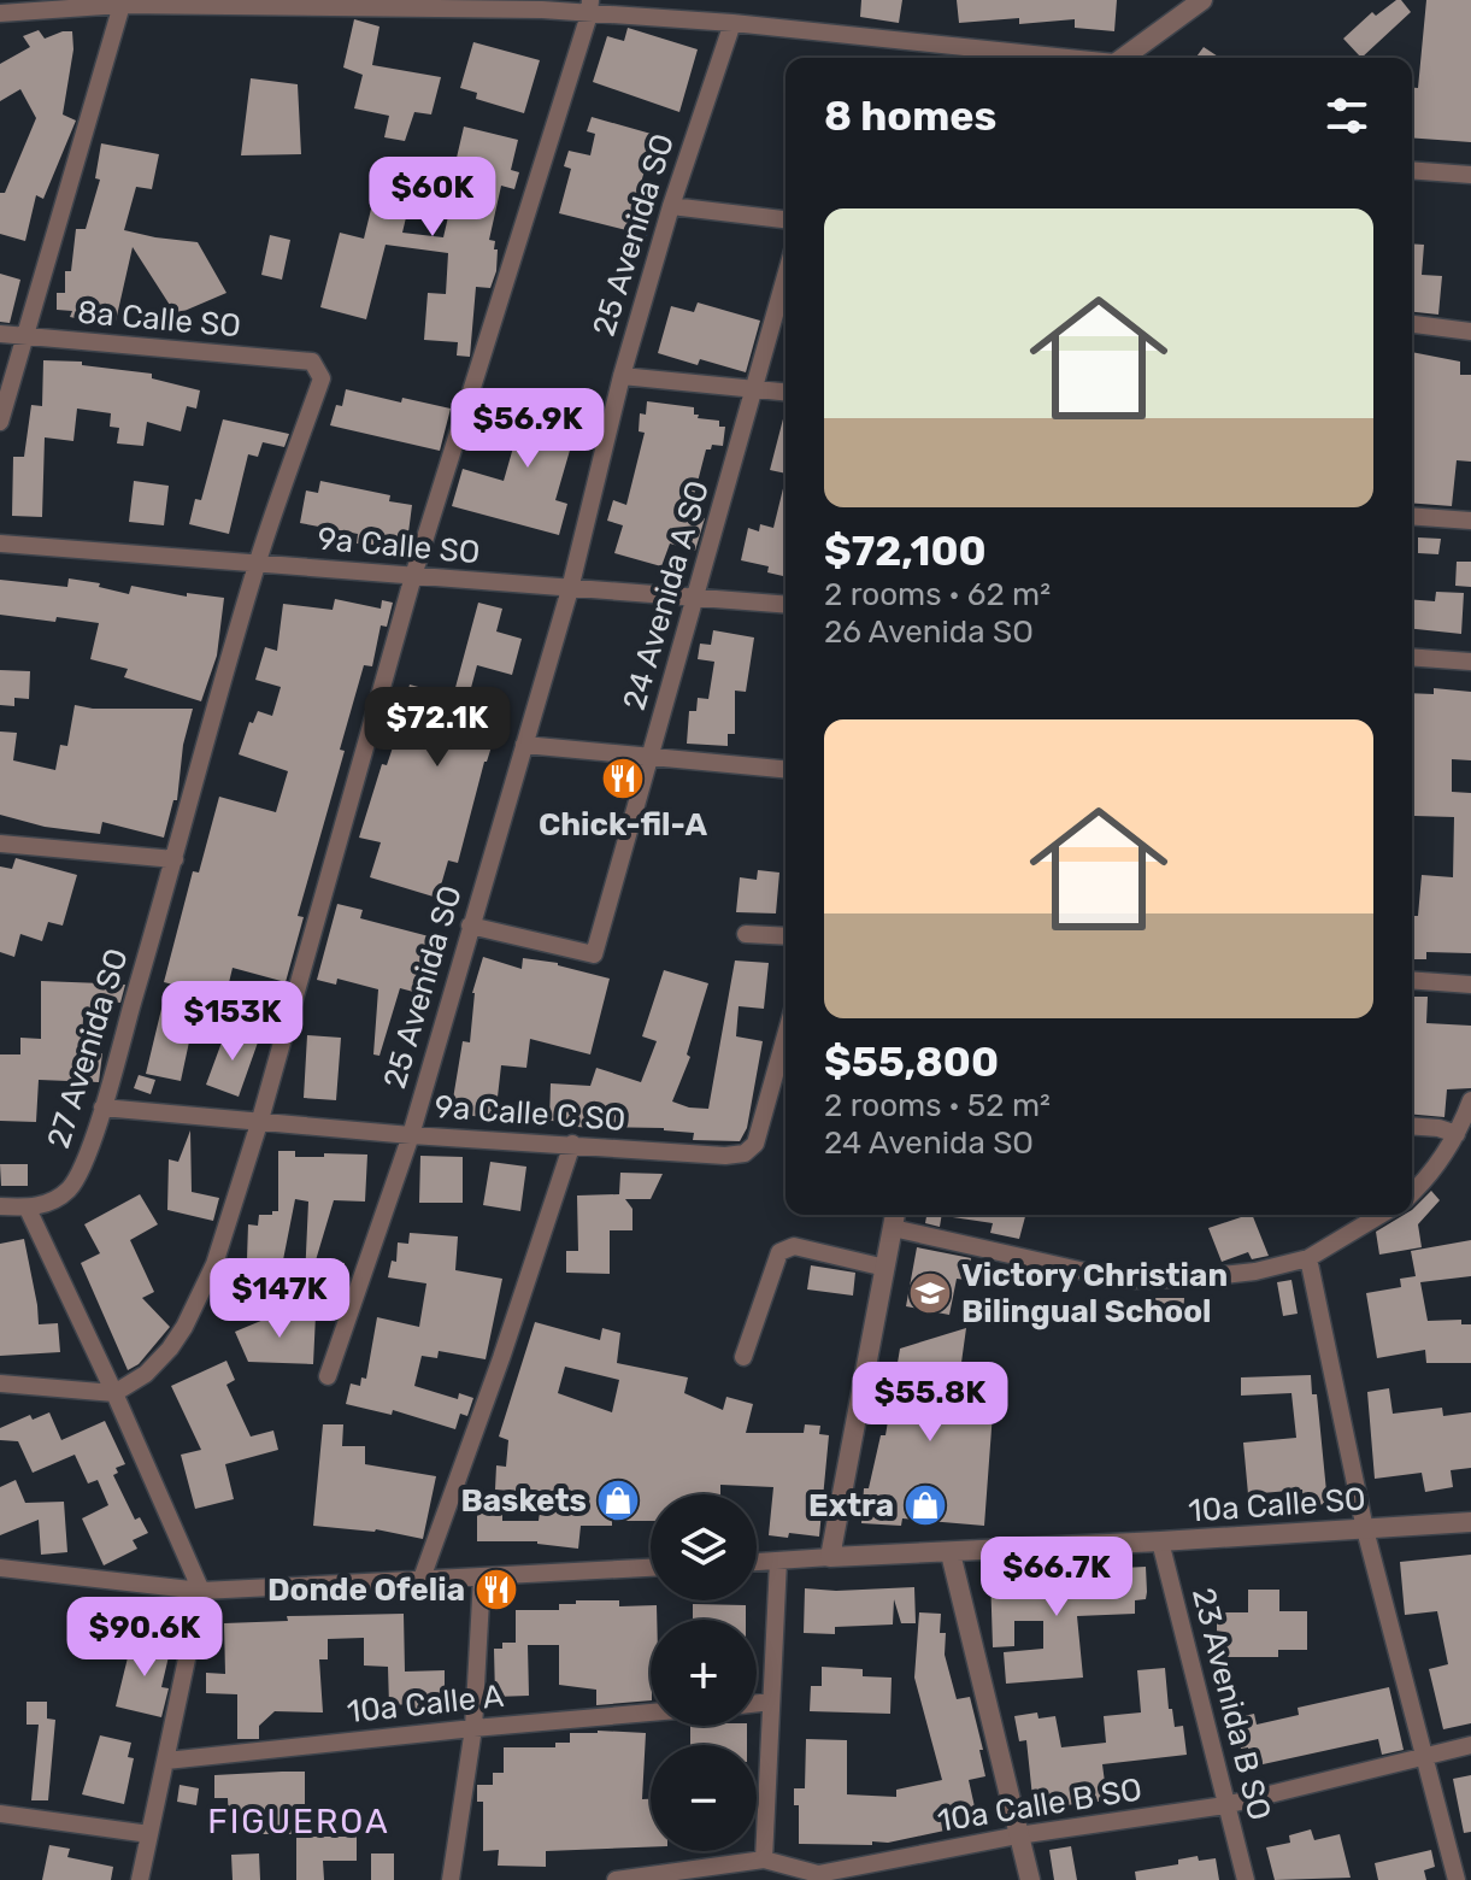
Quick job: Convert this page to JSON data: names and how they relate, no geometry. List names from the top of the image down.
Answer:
{
  "streets": {
    "street": [
      "25 Avenida SO",
      "8a Calle SO",
      "9a Calle SO",
      "24 Avenida A SO",
      "27 Avenida SO",
      "9a Calle C SO",
      "10a Calle SO",
      "10a Calle A",
      "23 Avenida B SO",
      "10a Calle B SO"
    ]
  },
  "crossings": [
    ["25 Avenida SO", "9a Calle SO"],
    ["25 Avenida SO", "24 Avenida A SO"],
    ["25 Avenida SO", "9a Calle C SO"],
    ["8a Calle SO", "27 Avenida SO"],
    ["9a Calle SO", "24 Avenida A SO"],
    ["9a Calle SO", "27 Avenida SO"],
    ["27 Avenida SO", "9a Calle C SO"],
    ["10a Calle SO", "23 Avenida B SO"],
    ["23 Avenida B SO", "10a Calle B SO"]
  ],
  "districts": ["FIGUEROA"],
  "places": {
    "restaurant": ["Chick-fil-A", "Donde Ofelia"],
    "school or university": ["Victory Christian Bilingual School"],
    "shop": ["Baskets", "Extra"]
  },
  "page": {
    "heading": "8 homes",
    "price": [
      "$60K",
      "$56.9K",
      "$72.1K",
      "$153K",
      "$147K",
      "$55.8K",
      "$66.7K",
      "$90.6K"
    ],
    "list": [
      {
        "name": "$72,100",
        "note": "2 rooms · 62 m² · 26 Avenida SO"
      },
      {
        "name": "$55,800",
        "note": "2 rooms · 52 m² · 24 Avenida SO"
      }
    ],
    "map_buttons": ["+", "−"]
  }
}
